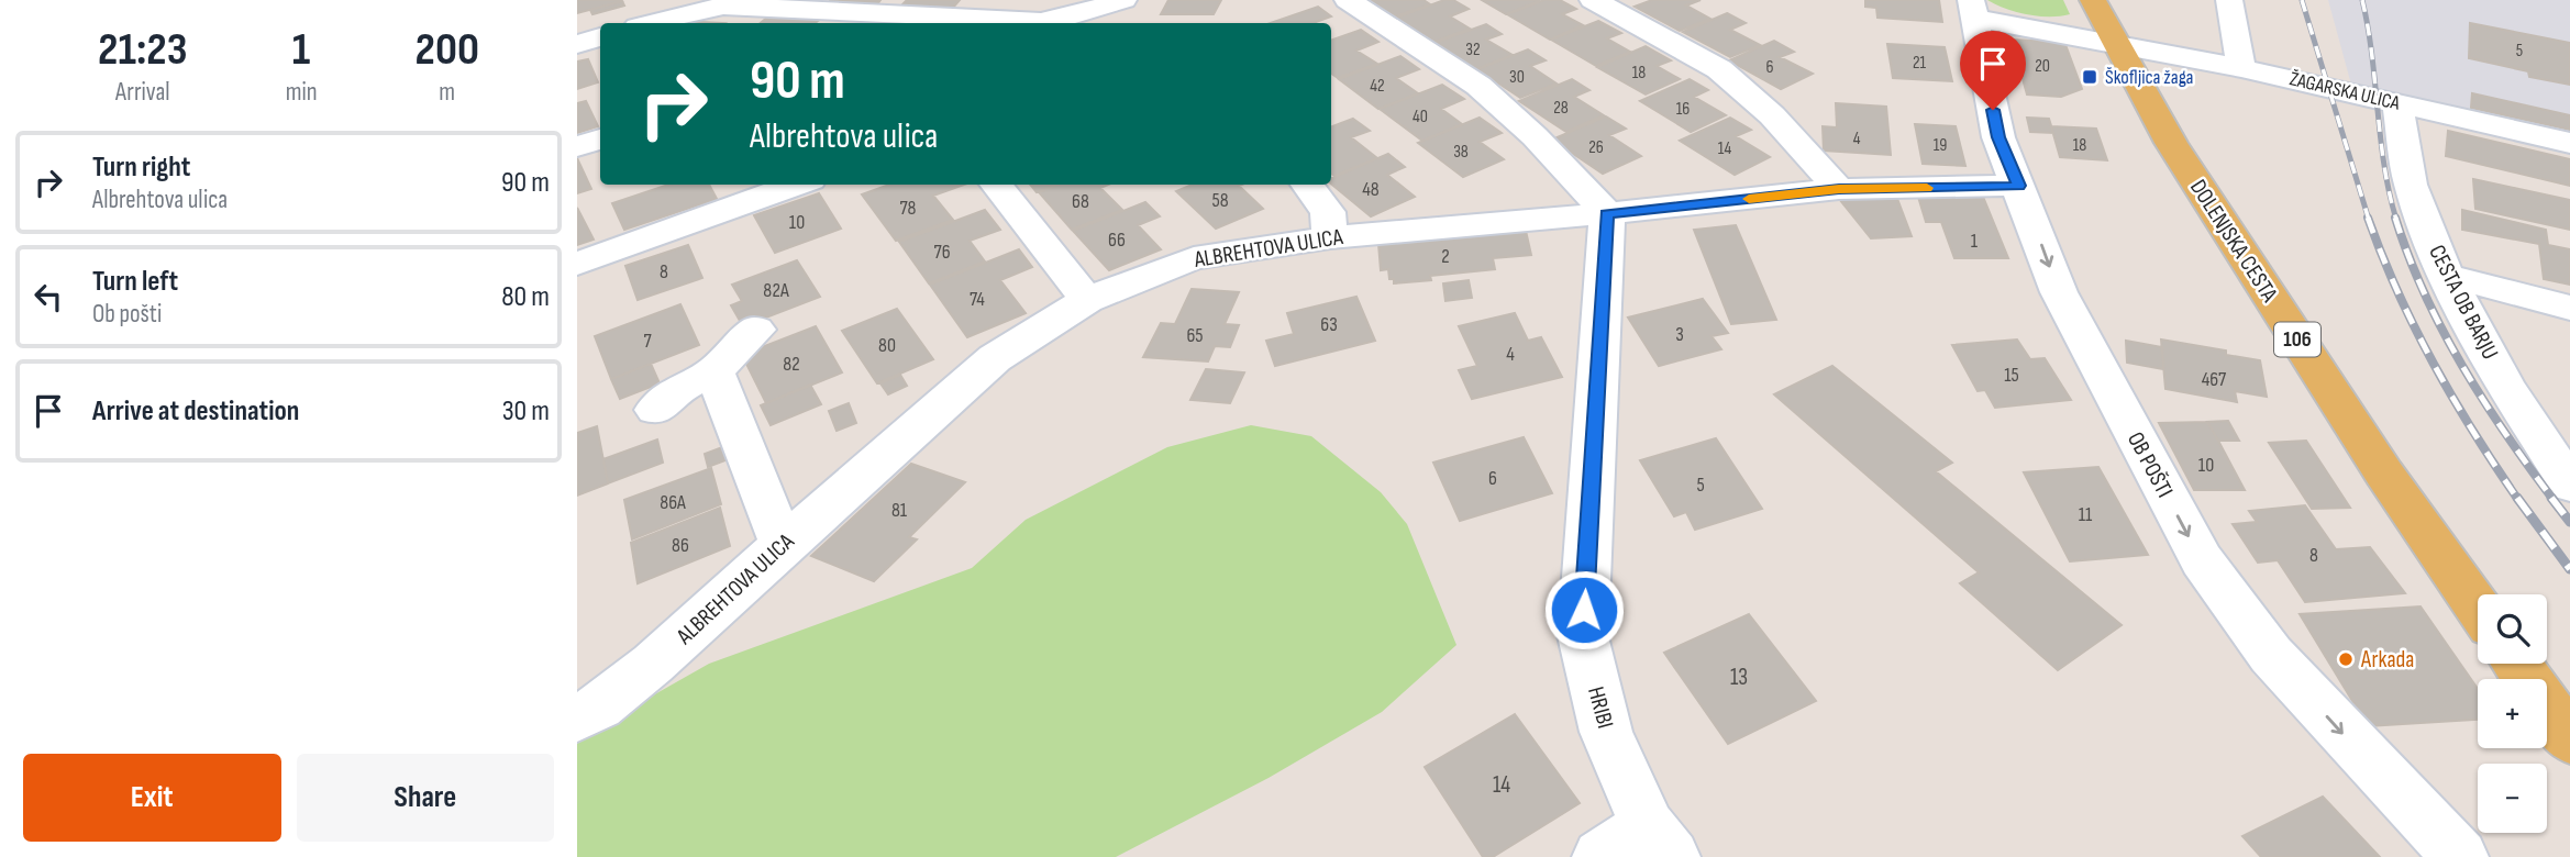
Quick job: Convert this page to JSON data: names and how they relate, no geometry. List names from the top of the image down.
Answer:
{
  "streets": {
    "main road": ["DOLENJSKA CESTA", "106"],
    "street": [
      "ŽAGARSKA ULICA",
      "ALBREHTOVA ULICA",
      "CESTA OB BARJU",
      "OB POŠTI",
      "HRIBI"
    ]
  },
  "crossings": [
    ["ŽAGARSKA ULICA", "DOLENJSKA CESTA"],
    ["ŽAGARSKA ULICA", "CESTA OB BARJU"],
    ["ŽAGARSKA ULICA", "OB POŠTI"],
    ["ALBREHTOVA ULICA", "OB POŠTI"],
    ["ALBREHTOVA ULICA", "HRIBI"]
  ],
  "one_way": ["OB POŠTI"],
  "places": {
    "transit": ["Škofljica žaga"],
    "other": ["Arkada"]
  },
  "house_numbers": [
    "32",
    "5",
    "21",
    "20",
    "6",
    "18",
    "30",
    "42",
    "28",
    "16",
    "40",
    "4",
    "19",
    "18",
    "26",
    "14",
    "38",
    "48",
    "58",
    "68",
    "78",
    "10",
    "66",
    "1",
    "76",
    "2",
    "8",
    "82A",
    "74",
    "63",
    "3",
    "65",
    "7",
    "80",
    "4",
    "82",
    "15",
    "467",
    "10",
    "6",
    "5",
    "86A",
    "81",
    "11",
    "86",
    "8",
    "13",
    "14"
  ],
  "page": {
    "eta": [
      "21:23",
      "Arrival",
      "1",
      "min",
      "200",
      "m"
    ],
    "turn": ["90 m", "Albrehtova ulica"],
    "list": [
      {
        "name": "Turn right",
        "note": "Albrehtova ulica",
        "value": "90 m"
      },
      {
        "name": "Turn left",
        "note": "Ob pošti",
        "value": "80 m"
      },
      {
        "name": "Arrive at destination",
        "value": "30 m"
      }
    ],
    "map_buttons": ["+", "−"],
    "buttons": ["Exit", "Share"]
  }
}
